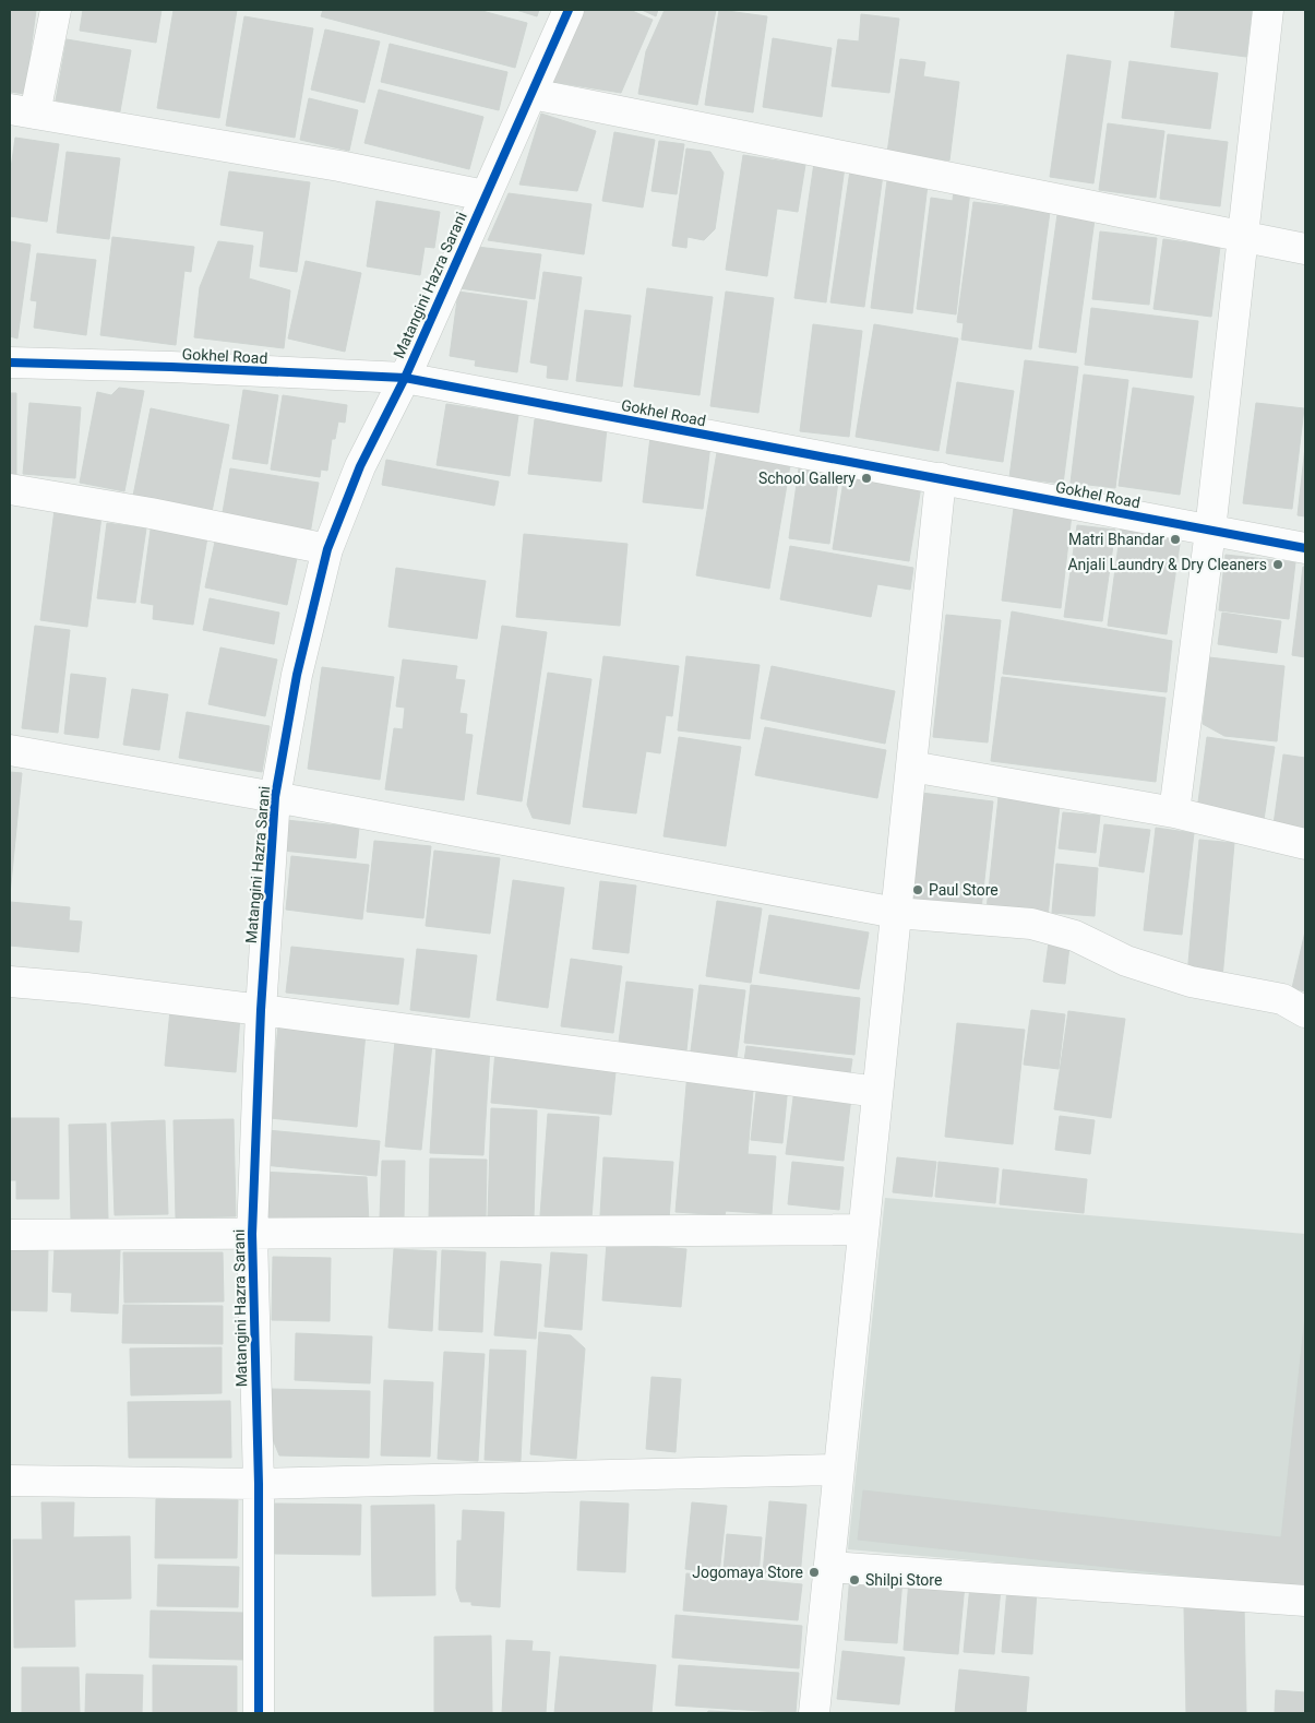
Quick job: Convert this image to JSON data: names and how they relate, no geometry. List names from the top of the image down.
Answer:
{
  "streets": {
    "street": ["Matangini Hazra Sarani", "Gokhel Road"]
  },
  "crossings": [
    ["Matangini Hazra Sarani", "Gokhel Road"]
  ],
  "places": [
    "School Gallery",
    "Matri Bhandar",
    "Anjali Laundry & Dry Cleaners",
    "Paul Store",
    "Jogomaya Store",
    "Shilpi Store"
  ]
}
